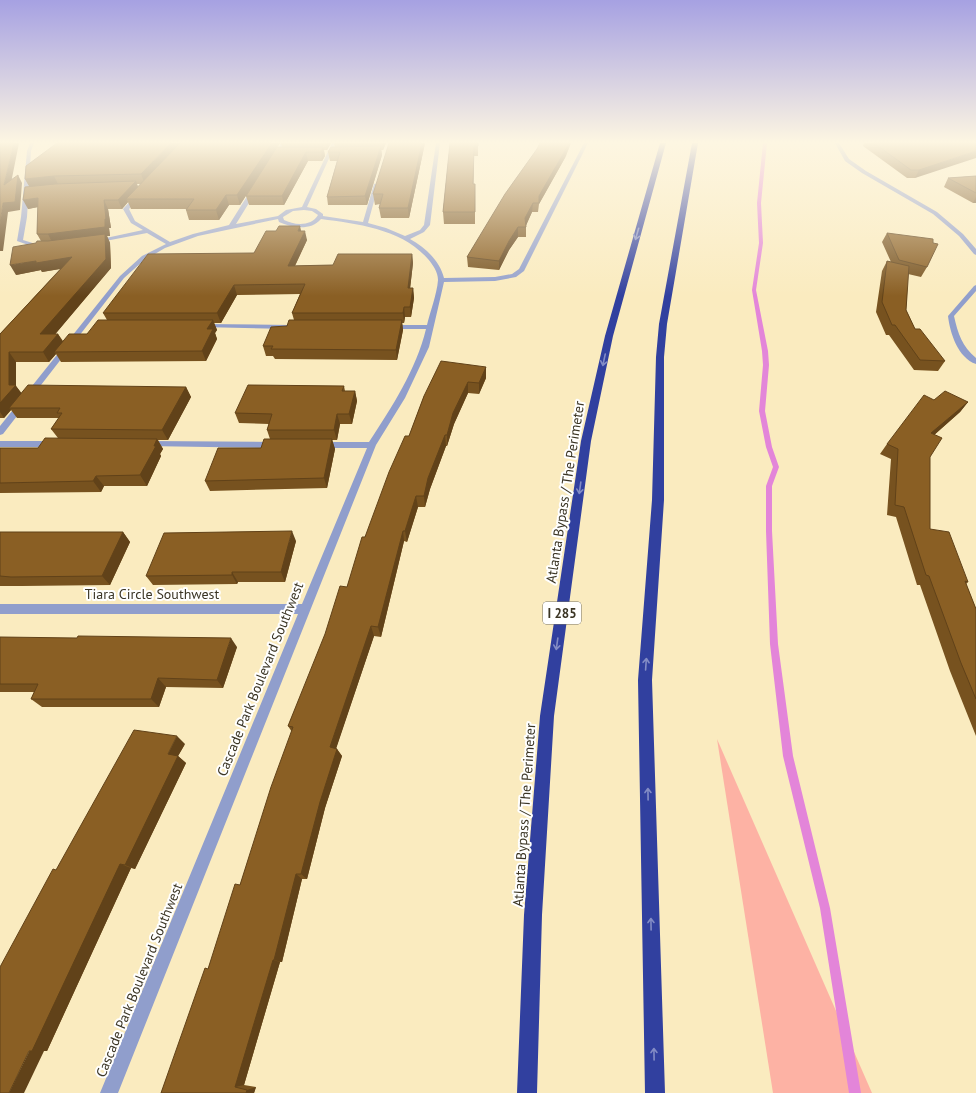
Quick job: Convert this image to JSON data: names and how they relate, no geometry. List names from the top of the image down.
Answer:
{
  "streets": {
    "highway": ["Atlanta Bypass / The Perimeter", "I 285"],
    "street": ["Tiara Circle Southwest", "Cascade Park Boulevard Southwest"]
  },
  "crossings": [
    ["Tiara Circle Southwest", "Cascade Park Boulevard Southwest"]
  ]
}
